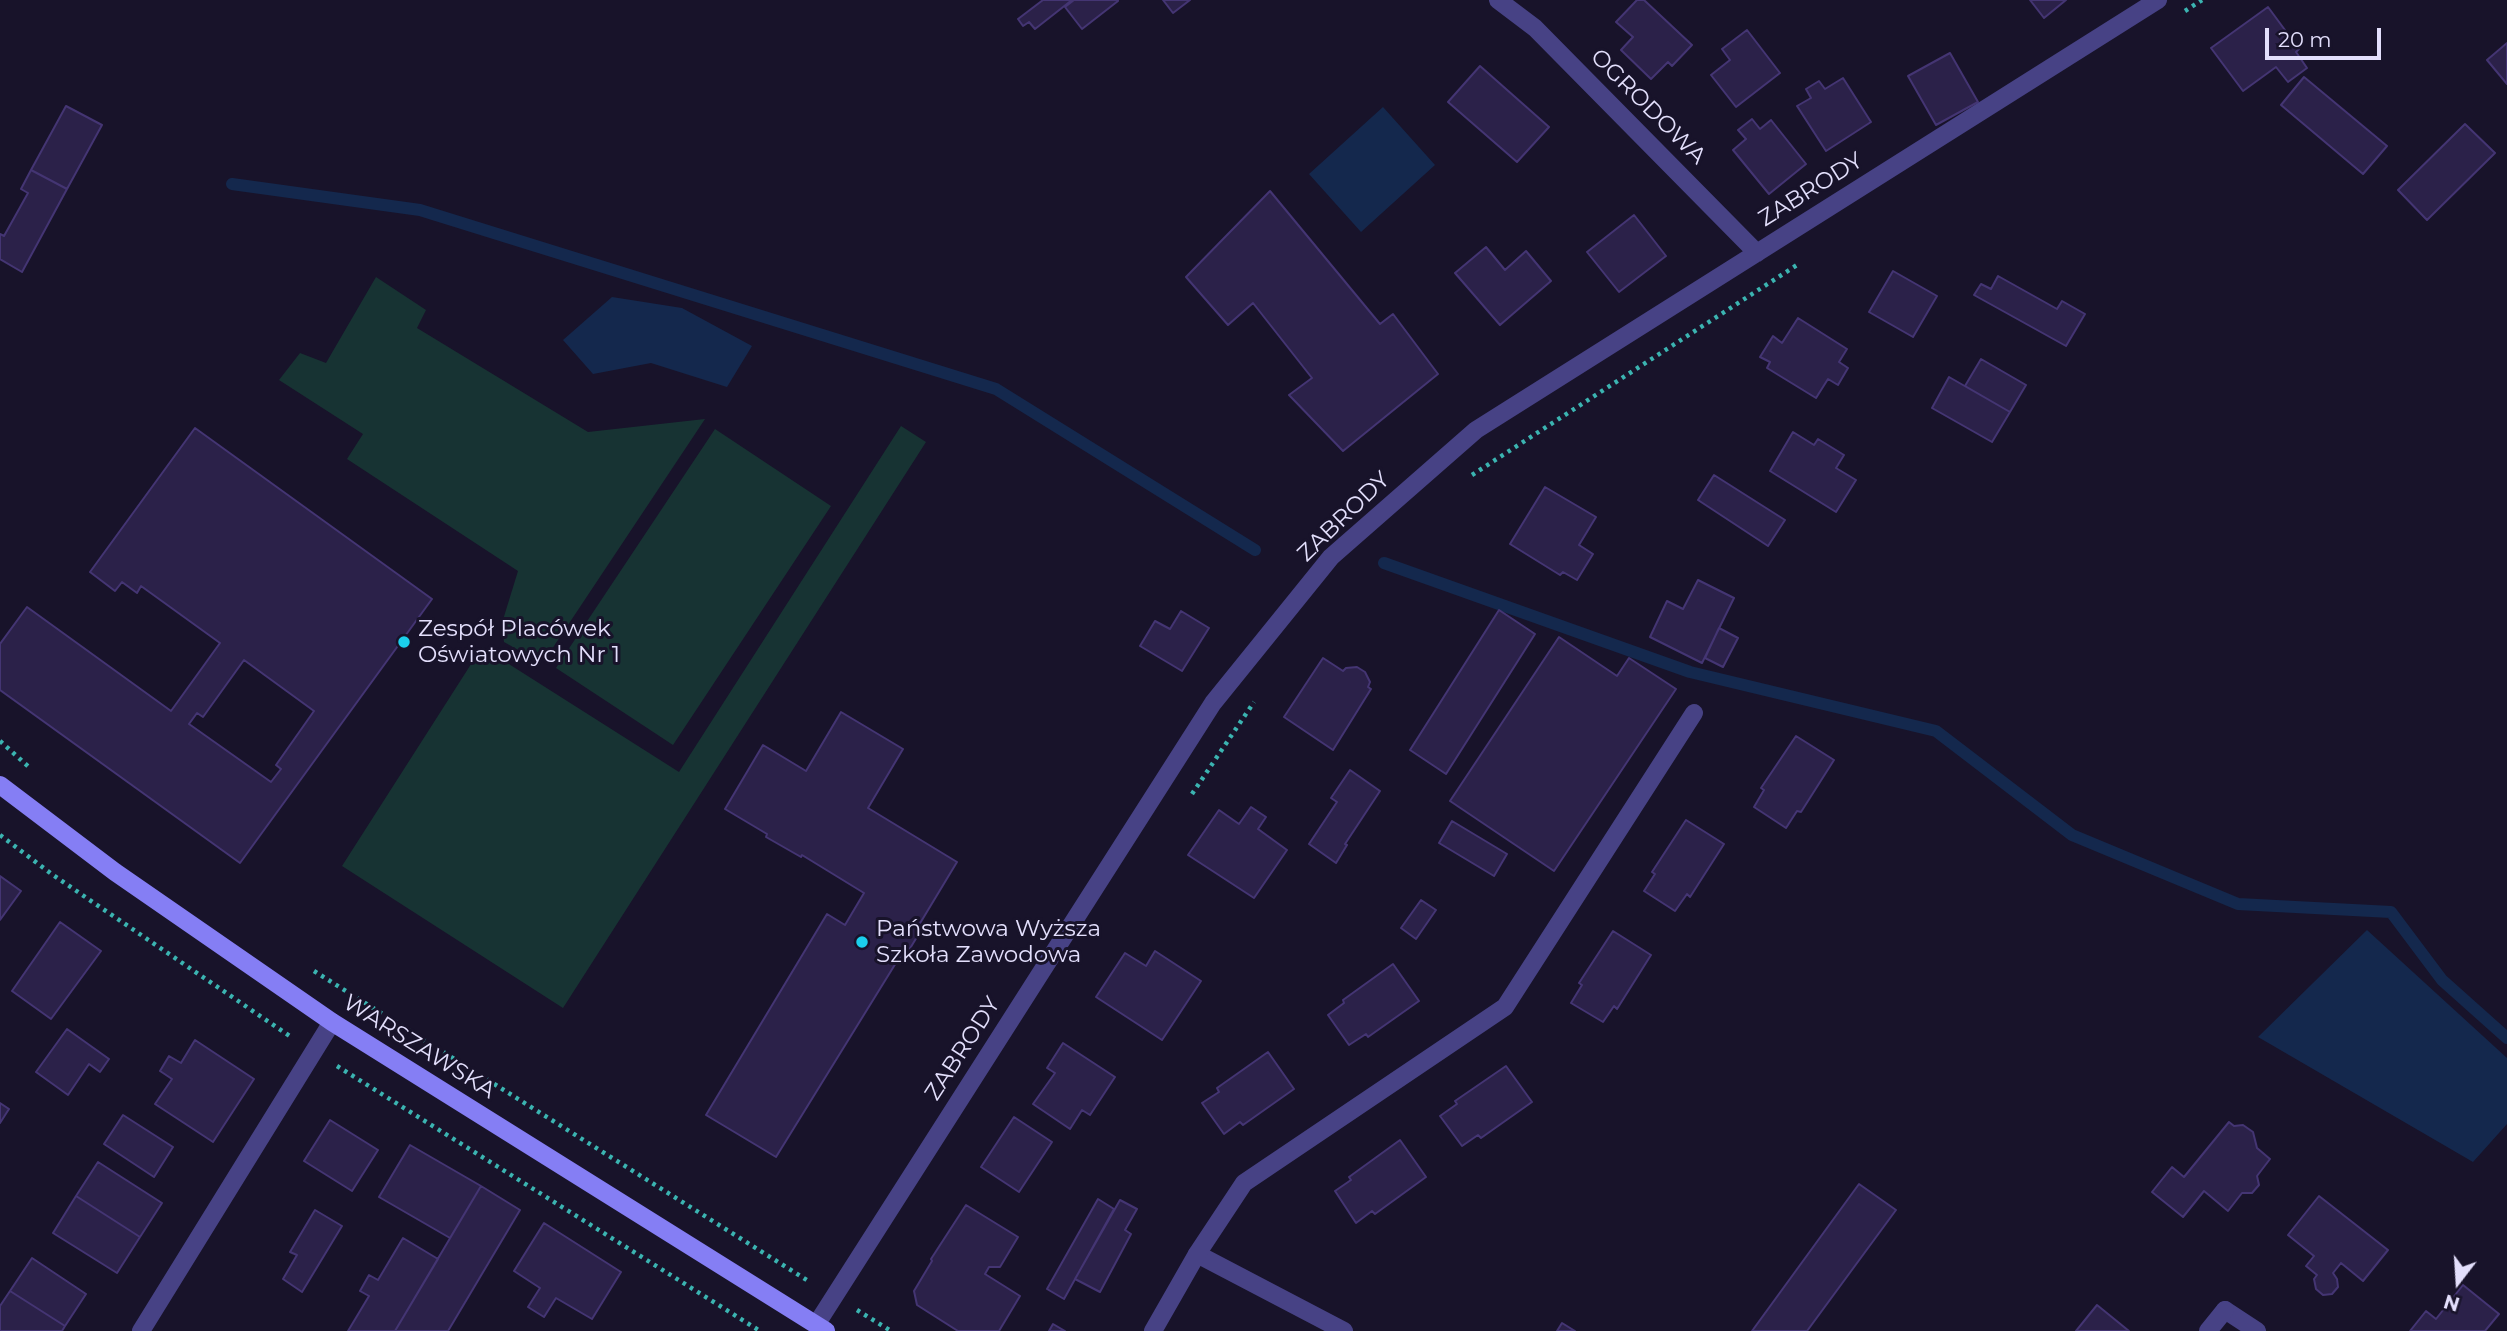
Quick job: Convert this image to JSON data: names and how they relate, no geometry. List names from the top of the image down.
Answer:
{
  "streets": {
    "main road": ["WARSZAWSKA"],
    "street": ["OGRODOWA", "ZABRODY"]
  },
  "crossings": [
    ["OGRODOWA", "ZABRODY"],
    ["ZABRODY", "WARSZAWSKA"]
  ],
  "places": ["Zespół Placówek Oświatowych Nr 1", "Państwowa Wyższa Szkoła Zawodowa"],
  "scale_bar": "20 m",
  "north": "bottom"
}
